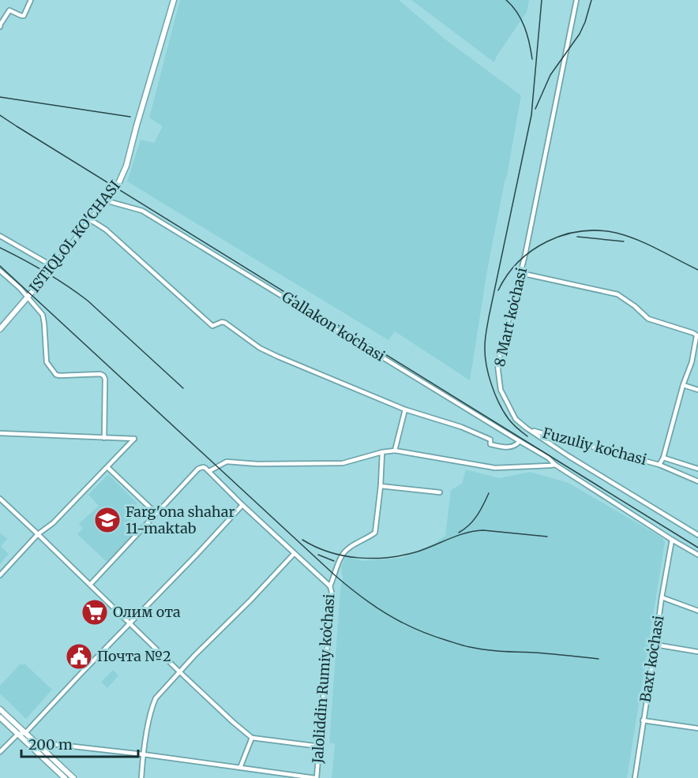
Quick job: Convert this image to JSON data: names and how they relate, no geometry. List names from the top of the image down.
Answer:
{
  "streets": {
    "main road": ["ISTIQLOL KO'CHASI"],
    "street": [
      "8 Mart koʻchasi",
      "Gʻallakon koʻchasi",
      "Fuzuliy koʻchasi",
      "Baxt koʻchasi",
      "Jaloliddin Rumiy koʻchasi"
    ]
  },
  "crossings": [
    ["ISTIQLOL KO'CHASI", "Gʻallakon koʻchasi"],
    ["8 Mart koʻchasi", "Fuzuliy koʻchasi"],
    ["Gʻallakon koʻchasi", "Baxt koʻchasi"]
  ],
  "places": {
    "school or university": ["Farg'ona shahar 11-maktab"],
    "supermarket": ["Олим ота"],
    "public building": ["Почта №2"]
  },
  "scale_bar": "200 m"
}
